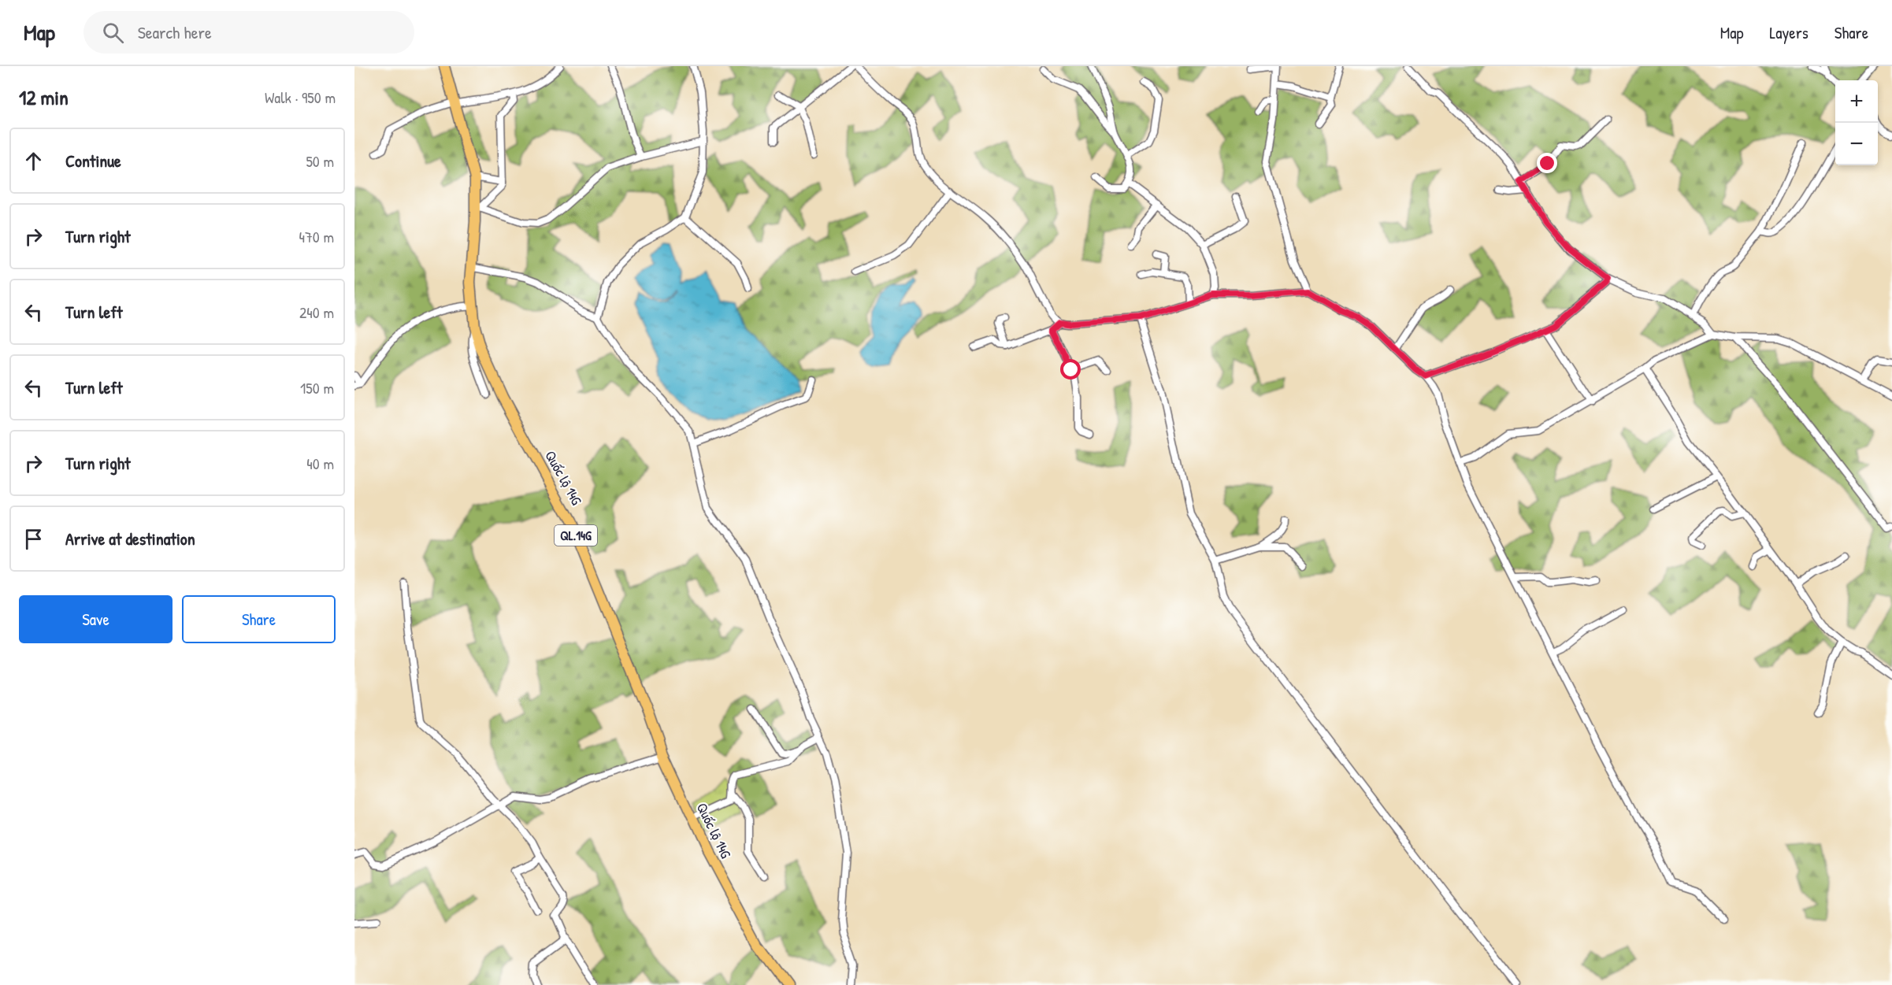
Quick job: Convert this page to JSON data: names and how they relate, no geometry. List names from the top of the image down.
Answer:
{
  "streets": {
    "main road": ["Quốc lộ 14G", "QL.14G"]
  },
  "page": {
    "header": "Map",
    "search": "Search here",
    "nav": ["Map", "Layers", "Share"],
    "heading": ["12 min", "Walk · 950 m"],
    "map_buttons": ["+", "−"],
    "list": [
      ["Continue", "50 m"],
      ["Turn right", "470 m"],
      ["Turn left", "240 m"],
      ["Turn left", "150 m"],
      ["Turn right", "40 m"],
      "Arrive at destination"
    ],
    "buttons": ["Save", "Share"]
  }
}
